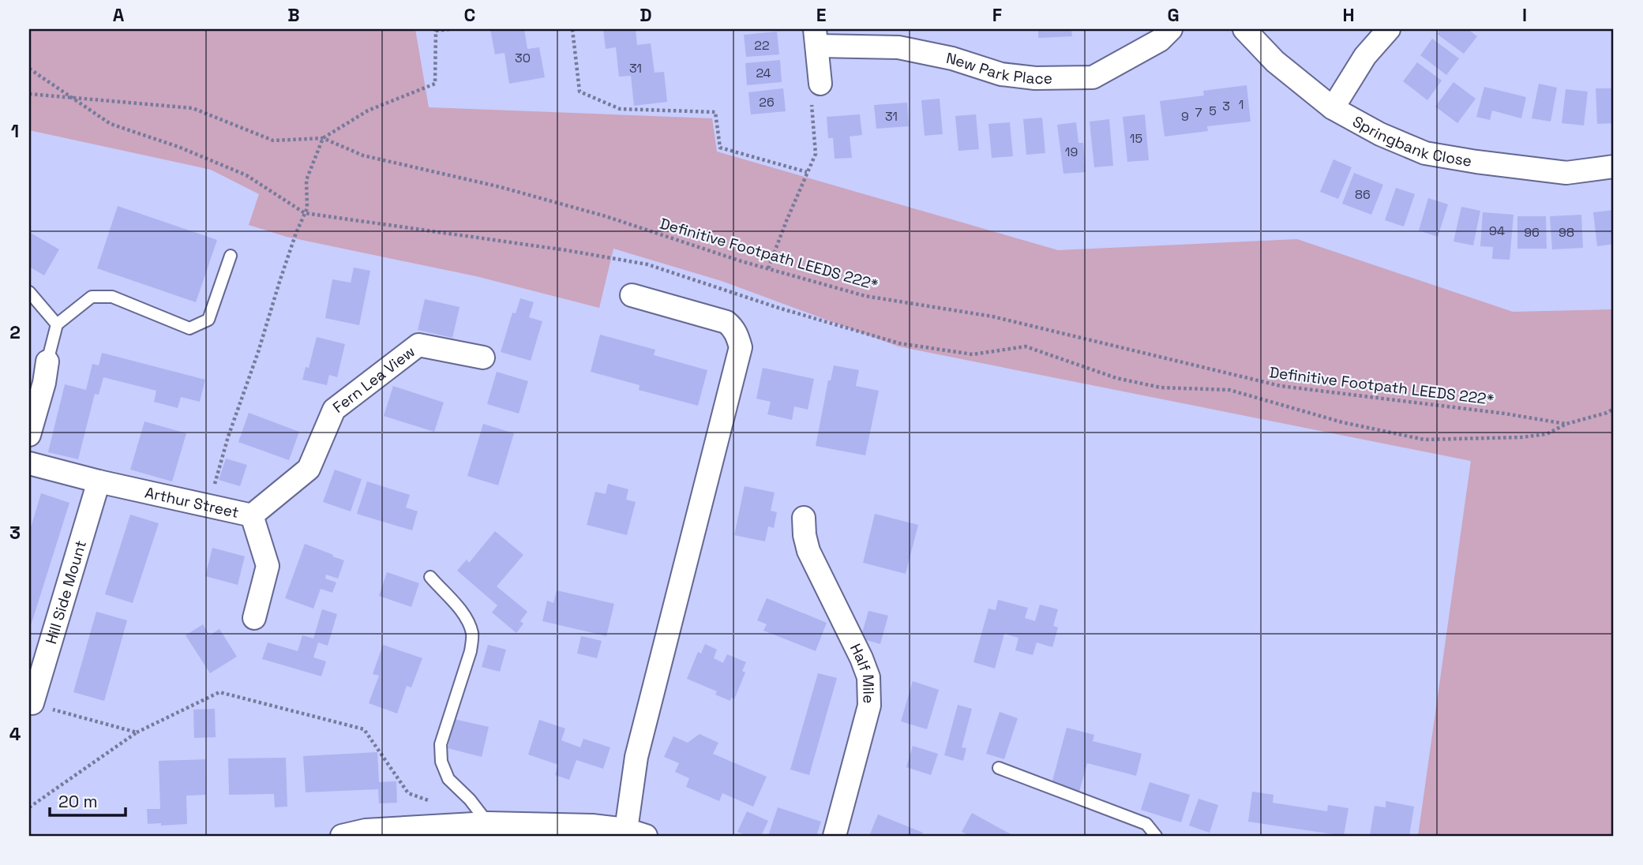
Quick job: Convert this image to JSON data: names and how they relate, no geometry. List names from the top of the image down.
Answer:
{
  "streets": {
    "street": [
      "New Park Place",
      "Springbank Close",
      "Fern Lea View",
      "Arthur Street",
      "Hill Side Mount",
      "Half Mile"
    ],
    "path": ["Definitive Footpath LEEDS 222*"]
  },
  "crossings": [
    ["Fern Lea View", "Arthur Street"],
    ["Arthur Street", "Hill Side Mount"]
  ],
  "house_numbers": [
    "22",
    "30",
    "31",
    "24",
    "26",
    "1",
    "3",
    "5",
    "7",
    "31",
    "9",
    "15",
    "19",
    "86",
    "94",
    "96",
    "98"
  ],
  "scale_bar": "20 m",
  "grid": {
    "columns": [
      "A",
      "B",
      "C",
      "D",
      "E",
      "F",
      "G",
      "H",
      "I"
    ],
    "rows": [
      "1",
      "2",
      "3",
      "4"
    ]
  }
}
